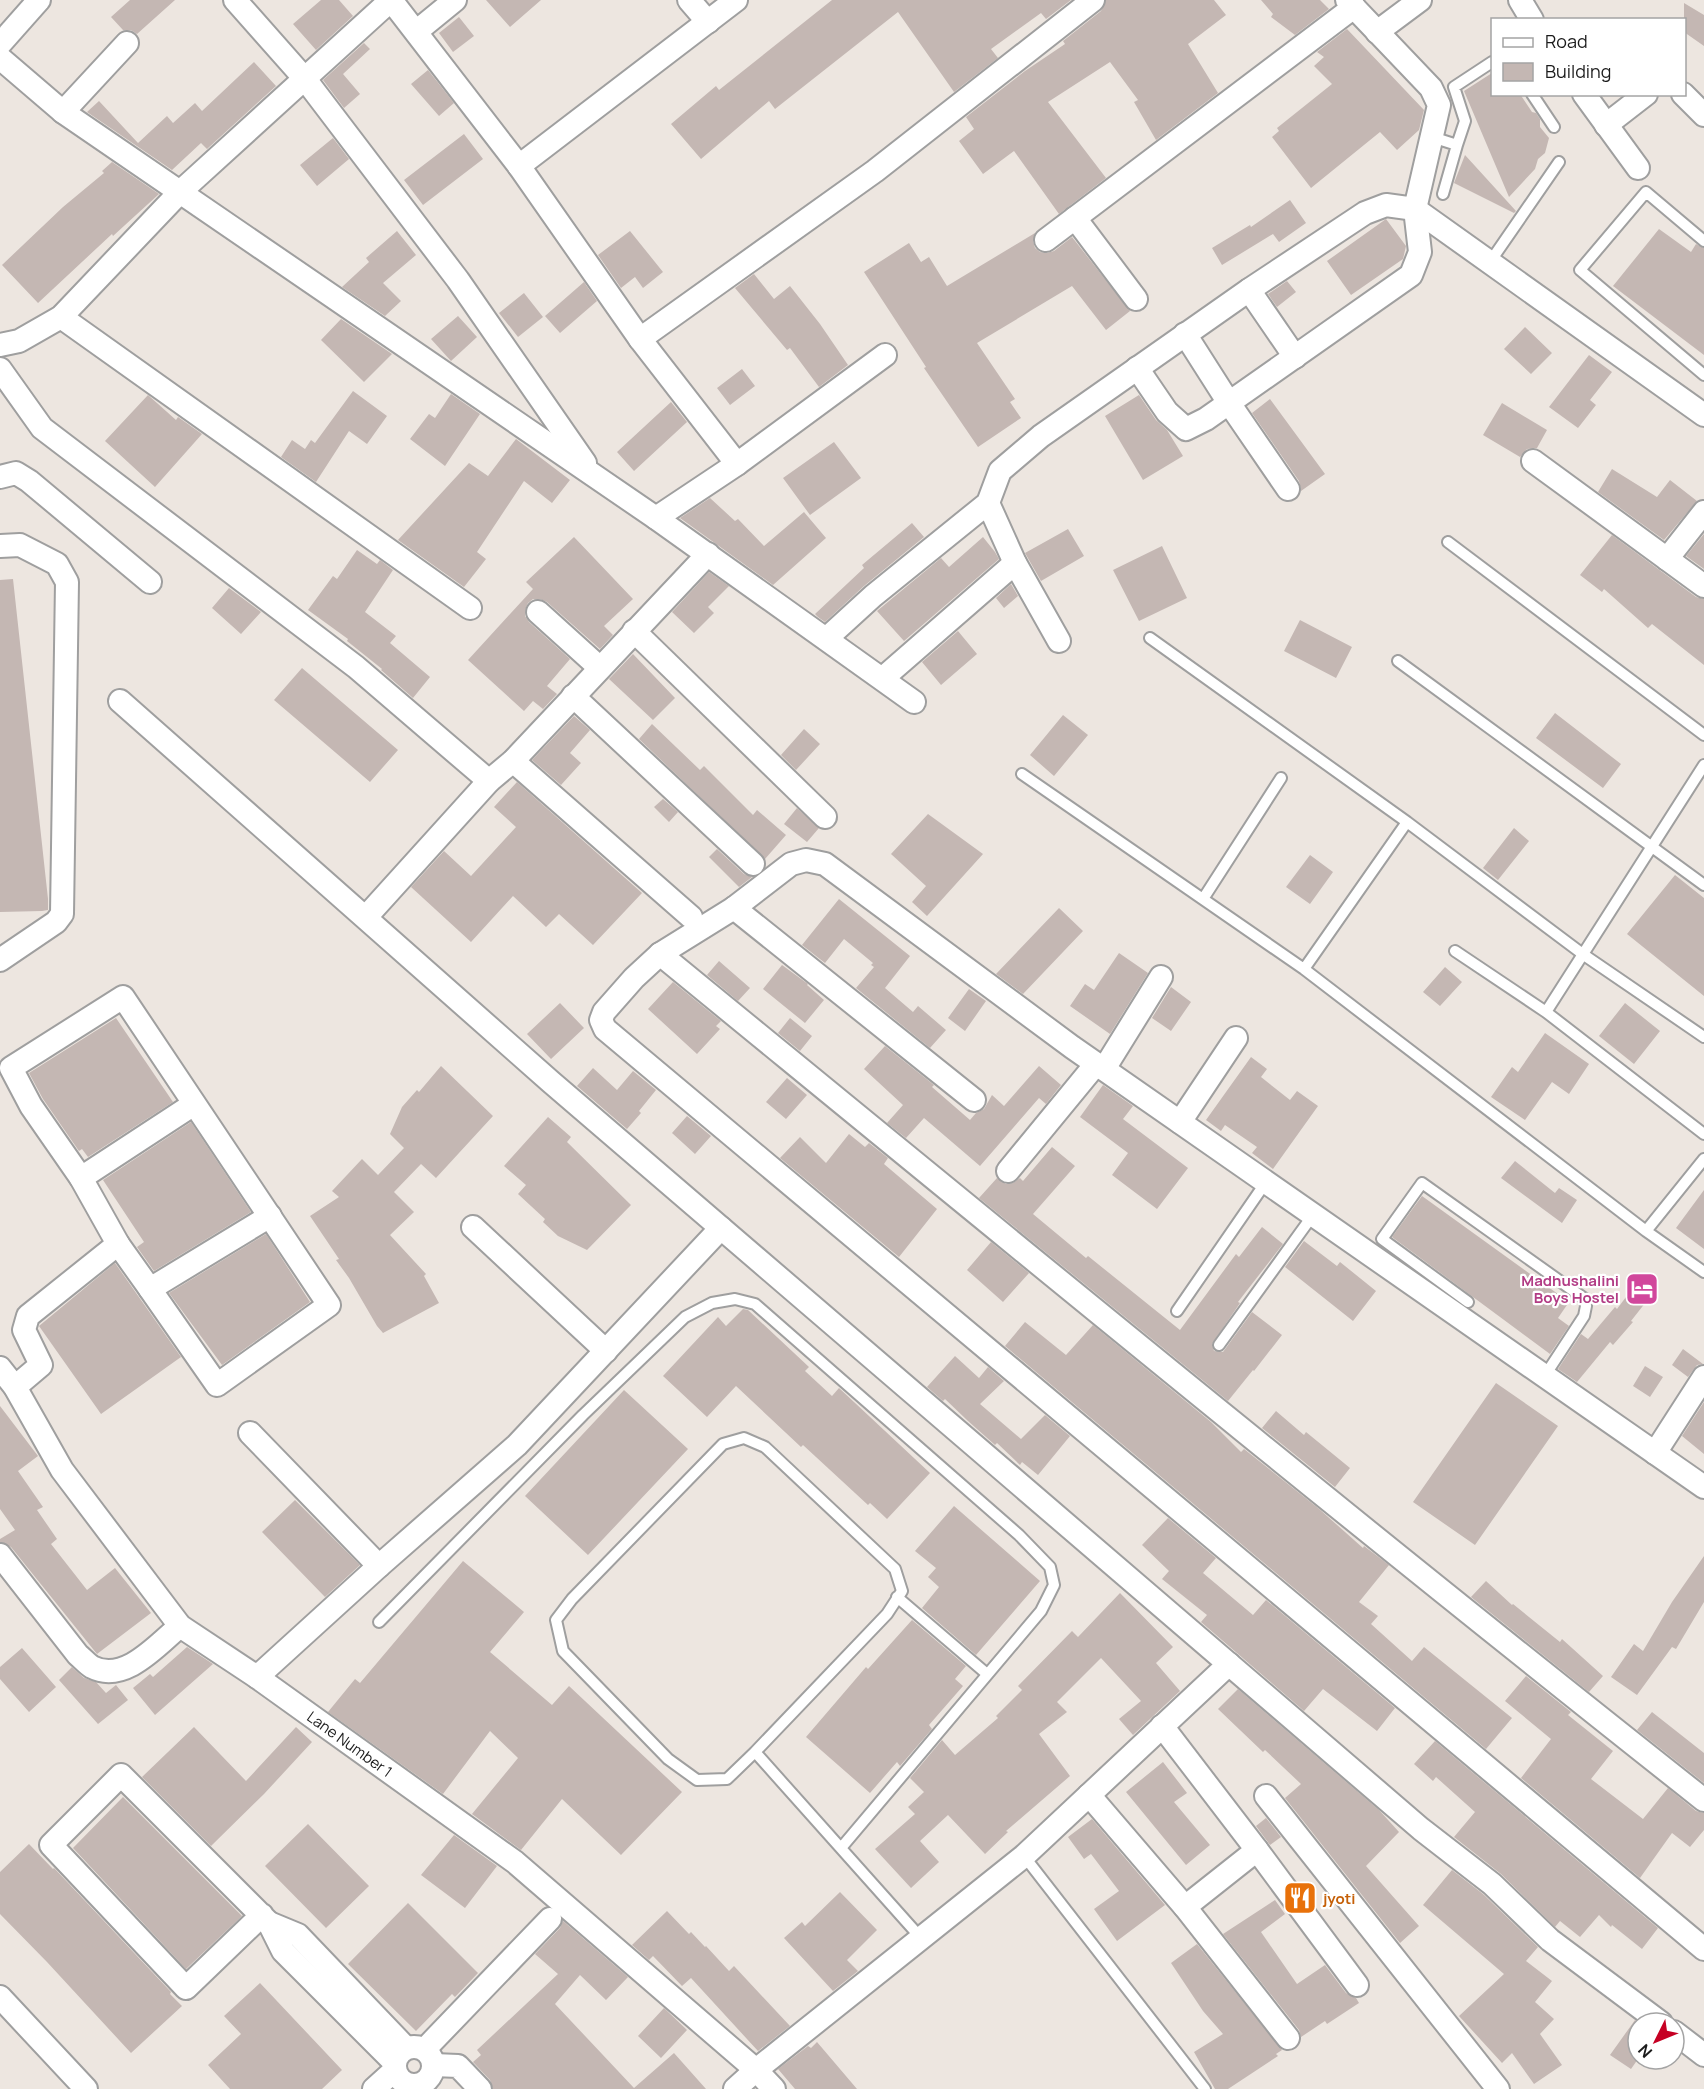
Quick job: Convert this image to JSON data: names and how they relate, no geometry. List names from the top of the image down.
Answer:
{
  "streets": {
    "street": ["Lane Number 1"]
  },
  "places": {
    "hotel": ["Madhushalini Boys Hostel"],
    "restaurant": ["jyoti"]
  },
  "legend": ["Road", "Building"],
  "north": "bottom left"
}
